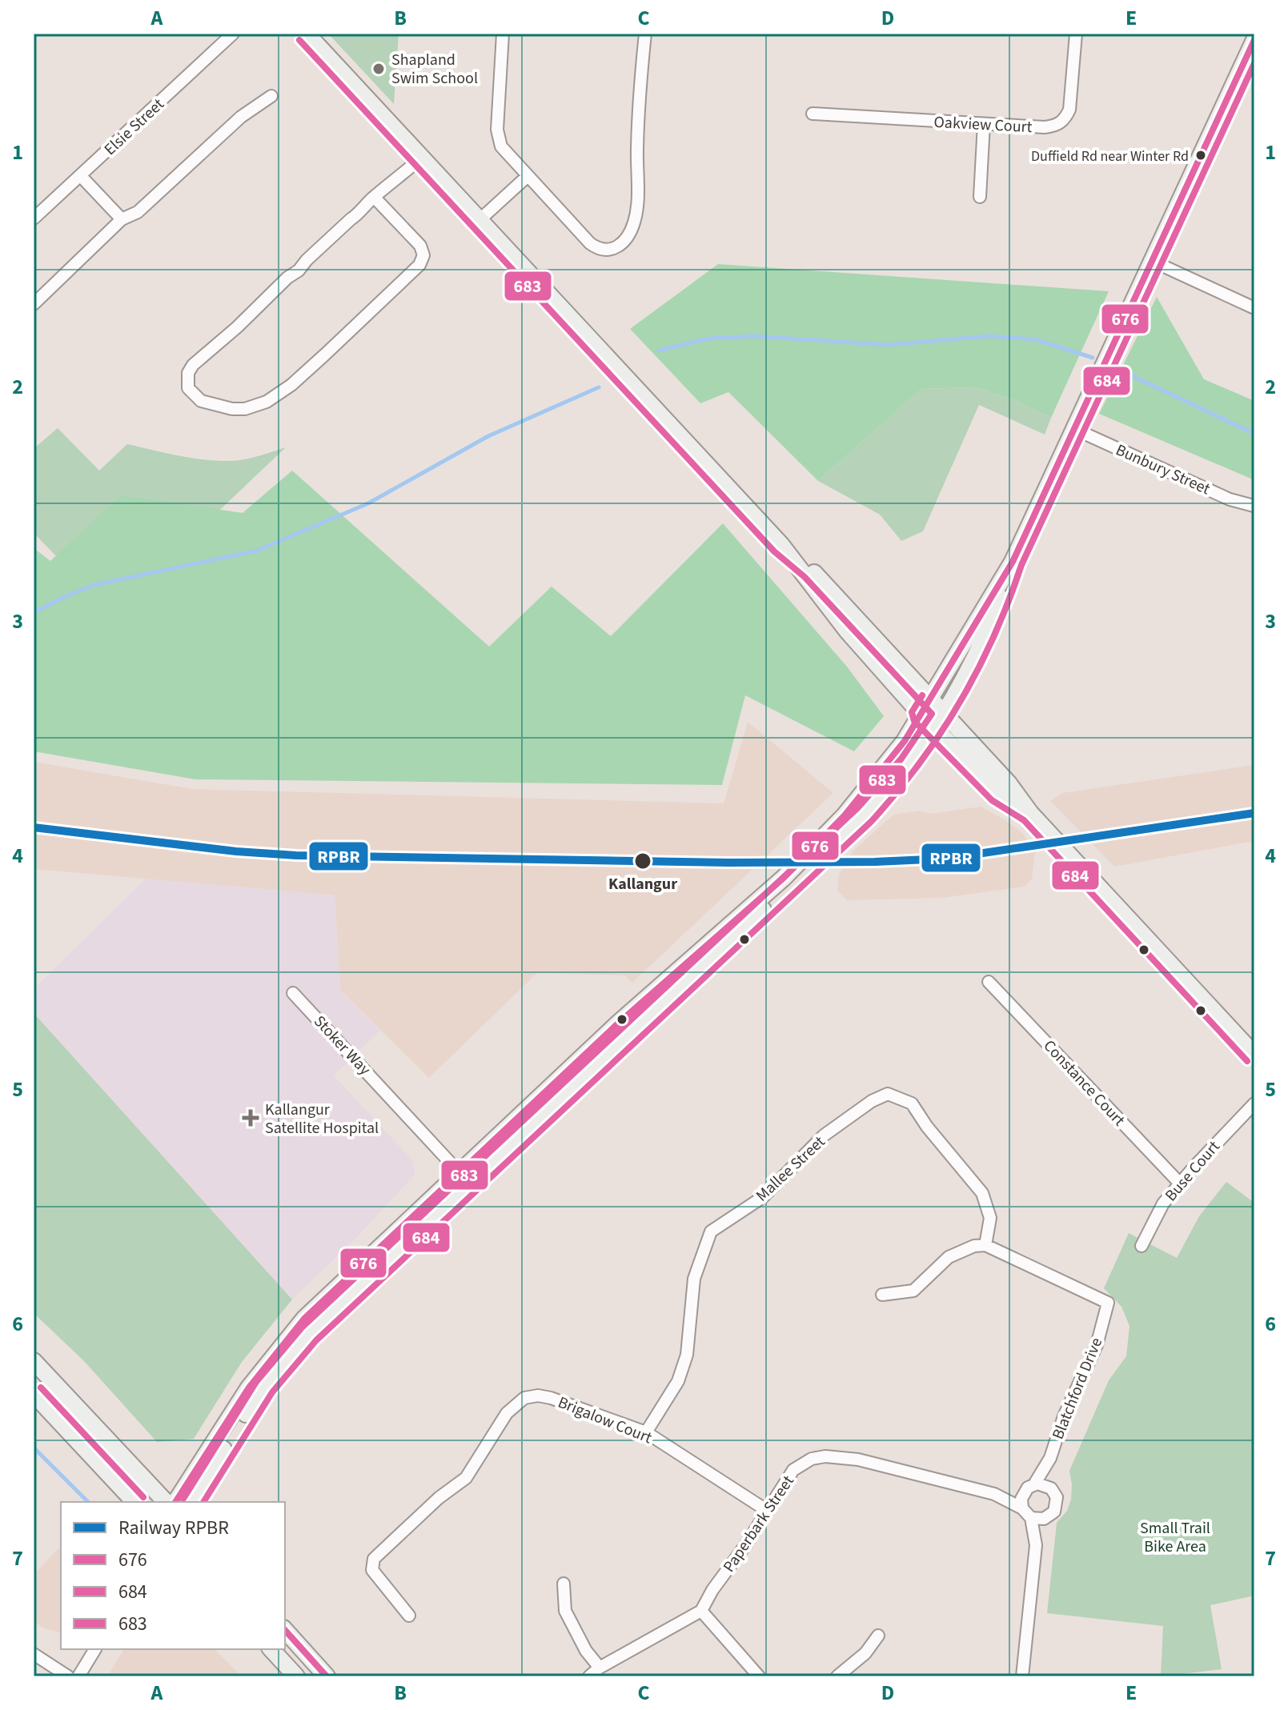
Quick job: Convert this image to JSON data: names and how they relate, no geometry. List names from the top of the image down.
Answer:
{
  "streets": {
    "street": [
      "Oakview Court",
      "Elsie Street",
      "Bunbury Street",
      "Stoker Way",
      "Constance Court",
      "Mallee Street",
      "Buse Court",
      "Blatchford Drive",
      "Brigalow Court",
      "Paperbark Street"
    ]
  },
  "crossings": [
    ["Constance Court", "Buse Court"],
    ["Mallee Street", "Blatchford Drive"],
    ["Mallee Street", "Brigalow Court"],
    ["Blatchford Drive", "Paperbark Street"],
    ["Brigalow Court", "Paperbark Street"]
  ],
  "parks": ["Small Trail Bike Area"],
  "places": {
    "other": ["Shapland Swim School", "Duffield Rd near Winter Rd", "Kallangur"],
    "health": ["Kallangur Satellite Hospital"]
  },
  "lines": [
    "transit line 676",
    "transit line 683",
    "transit line 684",
    "rail line RPBR"
  ],
  "legend": [
    "Railway RPBR",
    "676",
    "684",
    "683"
  ],
  "grid": {
    "columns": [
      "A",
      "B",
      "C",
      "D",
      "E"
    ],
    "rows": [
      "1",
      "2",
      "3",
      "4",
      "5",
      "6",
      "7"
    ]
  }
}
